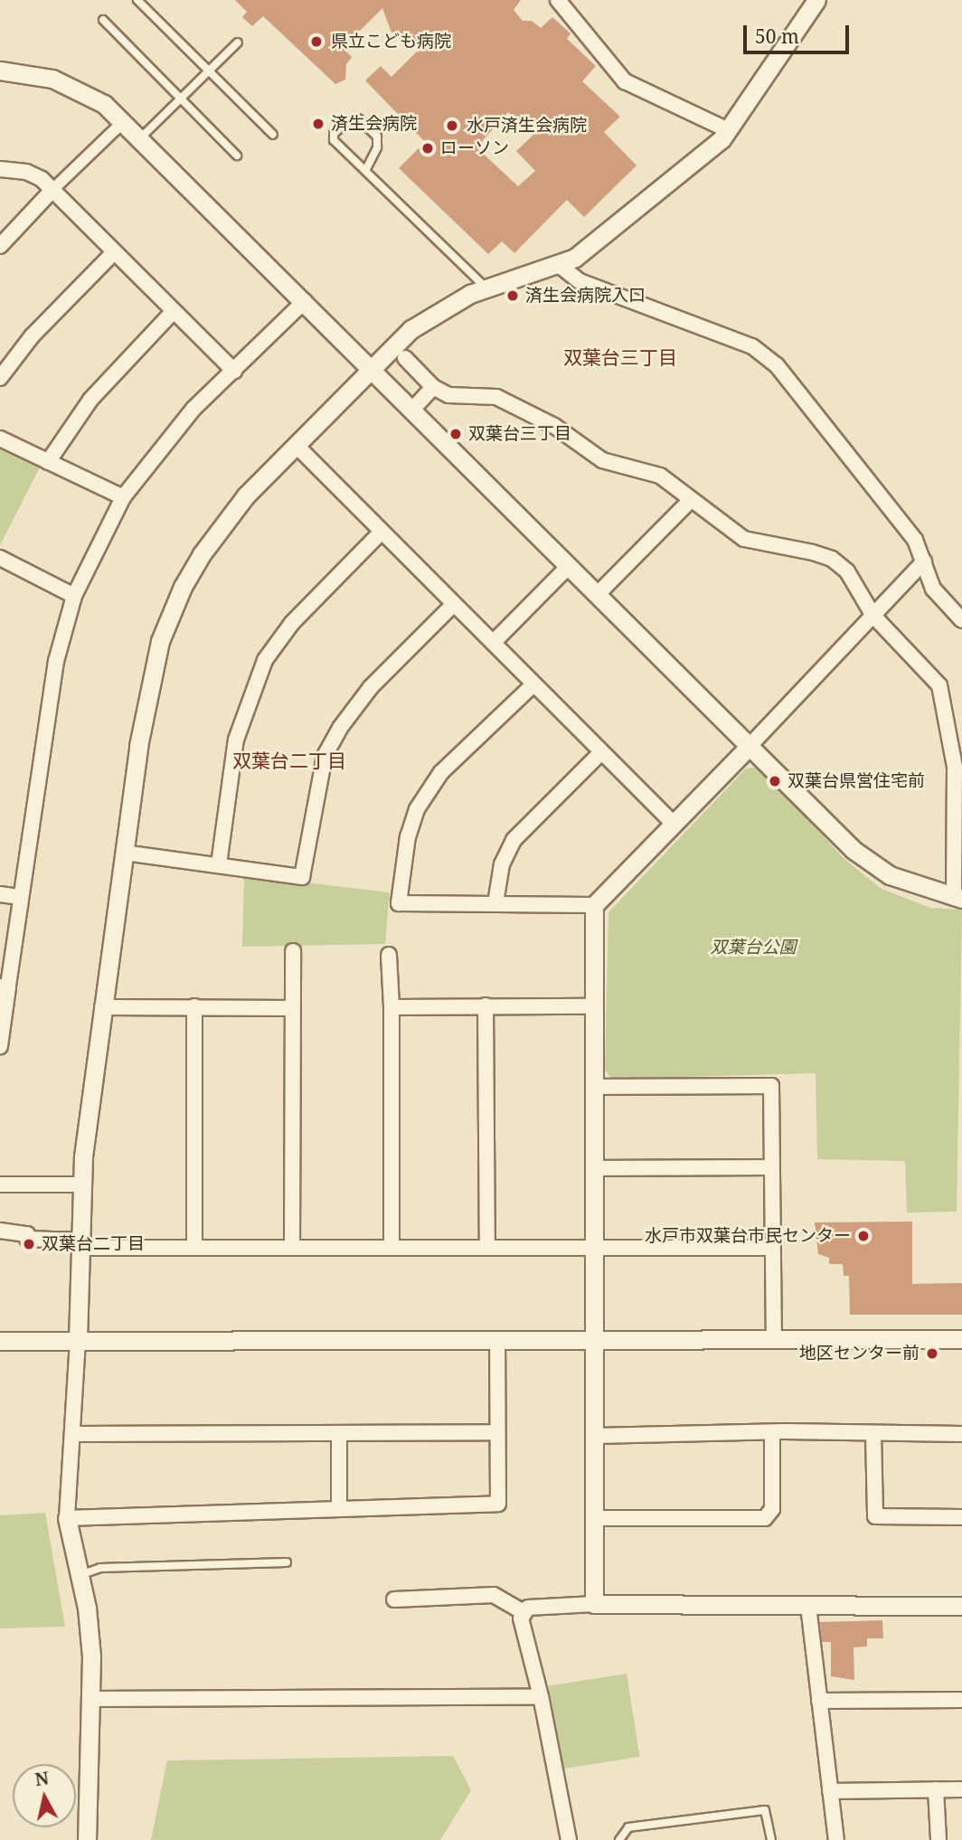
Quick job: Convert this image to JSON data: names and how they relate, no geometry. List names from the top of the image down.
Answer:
{
  "districts": ["双葉台三丁目", "双葉台二丁目"],
  "parks": ["双葉台公園"],
  "places": [
    "県立こども病院",
    "済生会病院",
    "水戸済生会病院",
    "ローソン",
    "済生会病院入口",
    "双葉台三丁目",
    "双葉台県営住宅前",
    "水戸市双葉台市民センター",
    "双葉台二丁目",
    "地区センター前"
  ],
  "scale_bar": "50 m",
  "north": "top"
}
